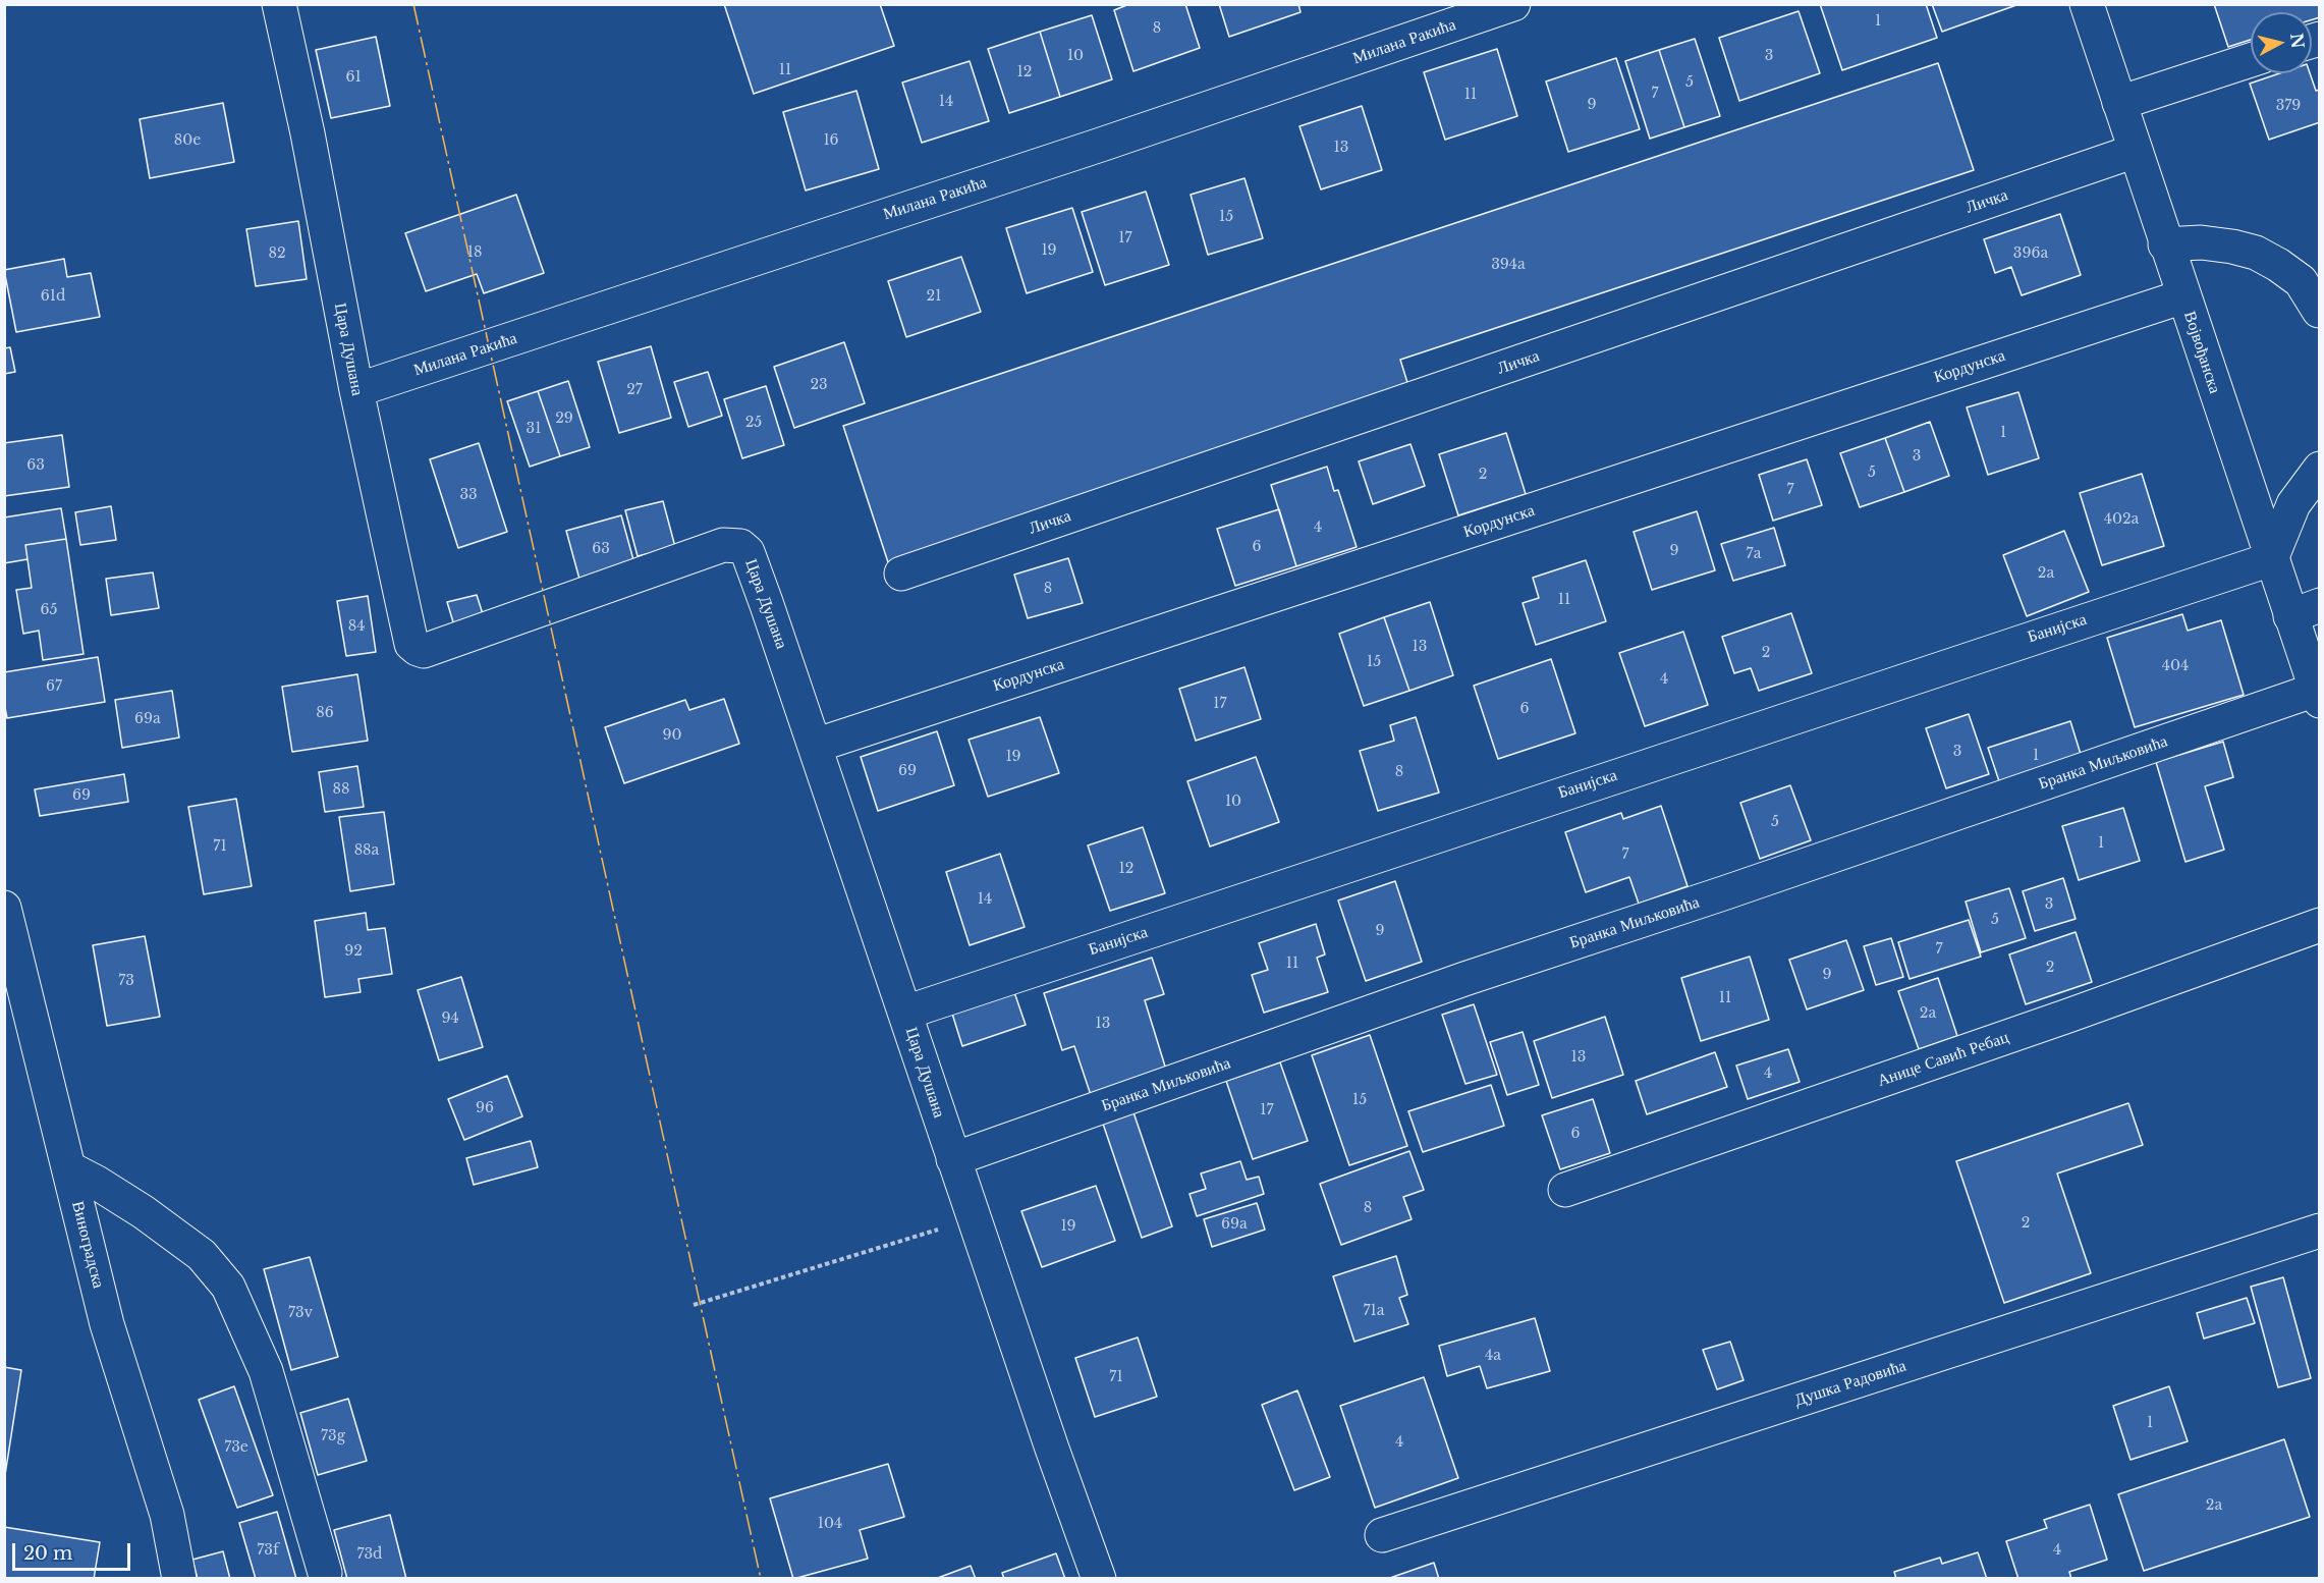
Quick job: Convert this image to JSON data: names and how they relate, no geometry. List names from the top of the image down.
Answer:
{
  "streets": {
    "street": [
      "Милана Ракића",
      "Личка",
      "Цара Душана",
      "Војвођанска",
      "Кордунска",
      "Банијска",
      "Бранка Миљковића",
      "Анице Савић Ребац",
      "Виноградска",
      "Душка Радовића"
    ]
  },
  "crossings": [
    ["Милана Ракића", "Цара Душана"],
    ["Личка", "Војвођанска"],
    ["Цара Душана", "Кордунска"],
    ["Цара Душана", "Банијска"],
    ["Цара Душана", "Бранка Миљковића"],
    ["Војвођанска", "Кордунска"],
    ["Војвођанска", "Банијска"],
    ["Војвођанска", "Бранка Миљковића"]
  ],
  "house_numbers": [
    "1",
    "8",
    "10",
    "3",
    "11",
    "12",
    "61",
    "5",
    "7",
    "11",
    "14",
    "9",
    "379",
    "80e",
    "16",
    "13",
    "15",
    "17",
    "19",
    "18",
    "82",
    "396a",
    "394a",
    "61d",
    "21",
    "23",
    "27",
    "29",
    "25",
    "31",
    "1",
    "3",
    "63",
    "5",
    "2",
    "7",
    "33",
    "402a",
    "4",
    "6",
    "63",
    "9",
    "7a",
    "2a",
    "8",
    "11",
    "65",
    "84",
    "13",
    "2",
    "15",
    "404",
    "4",
    "67",
    "17",
    "6",
    "86",
    "69a",
    "90",
    "3",
    "1",
    "19",
    "69",
    "8",
    "88",
    "69",
    "10",
    "5",
    "1",
    "71",
    "88a",
    "7",
    "12",
    "14",
    "3",
    "5",
    "9",
    "7",
    "92",
    "11",
    "2",
    "9",
    "73",
    "11",
    "2a",
    "94",
    "13",
    "13",
    "4",
    "15",
    "96",
    "17",
    "6",
    "8",
    "2",
    "69a",
    "19",
    "71a",
    "73v",
    "4a",
    "71",
    "1",
    "73g",
    "4",
    "73e",
    "2a",
    "104",
    "73f",
    "4",
    "73d"
  ],
  "scale_bar": "20 m",
  "north": "right"
}
